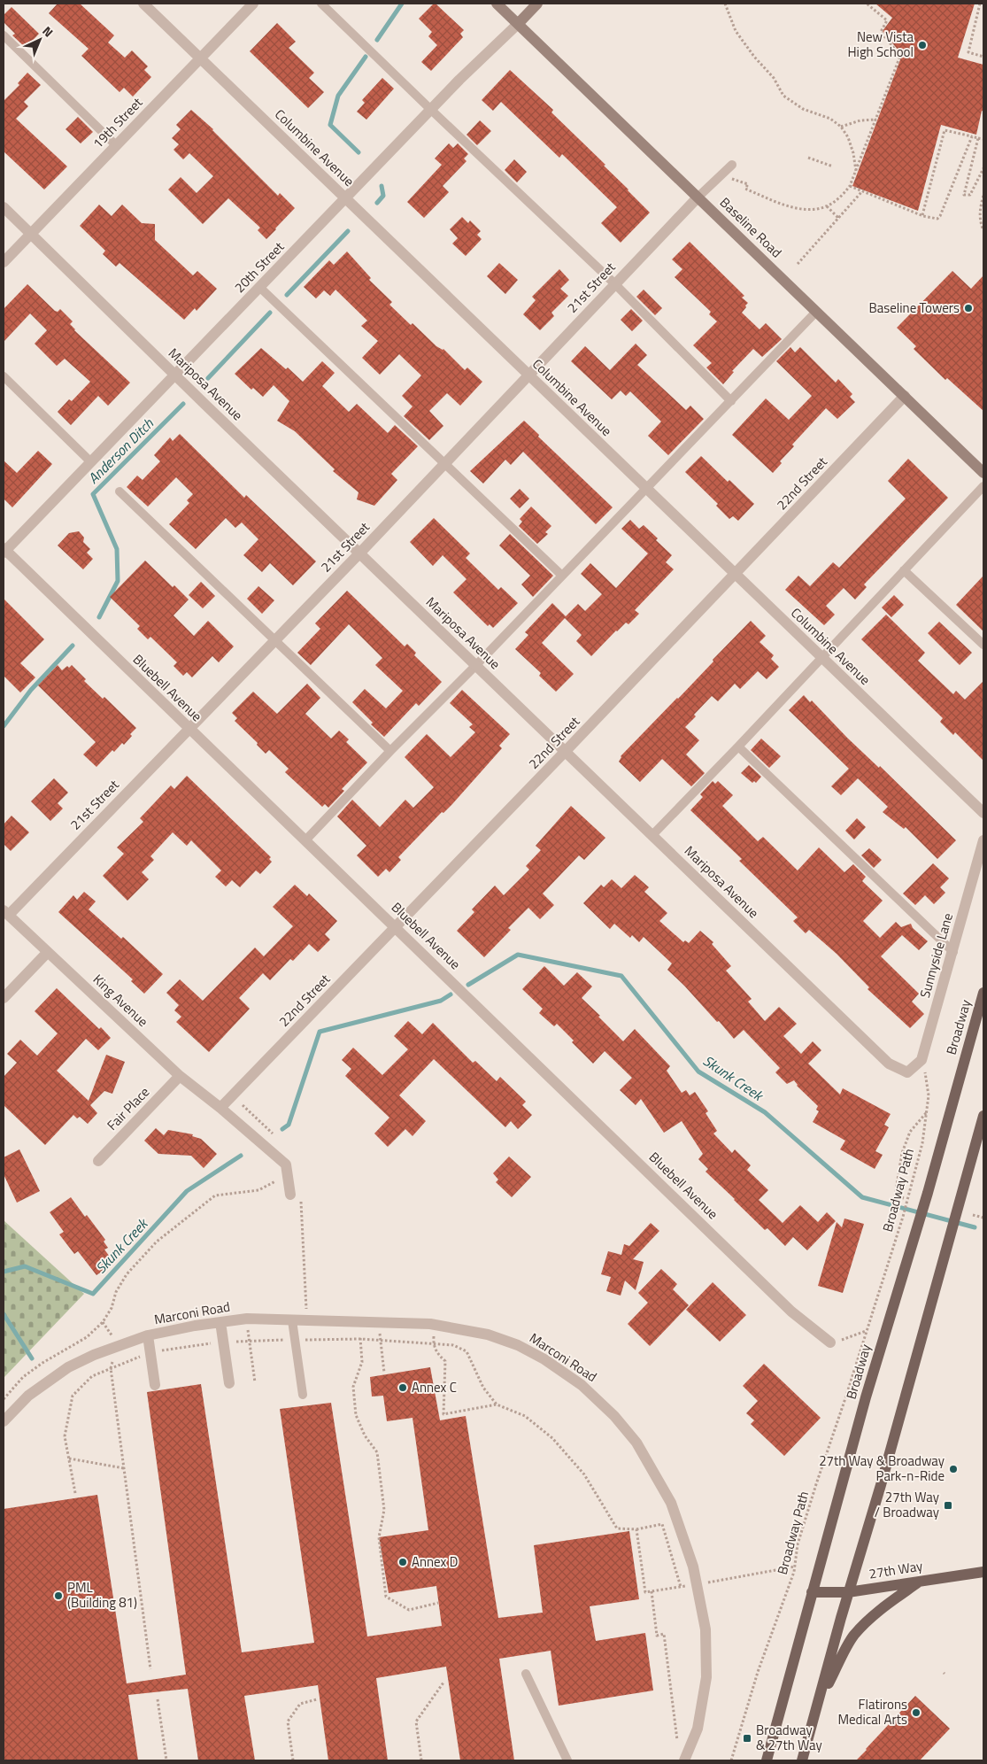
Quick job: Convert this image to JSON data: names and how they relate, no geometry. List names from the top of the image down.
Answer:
{
  "streets": {
    "main road": ["Broadway", "27th Way"],
    "street": [
      "19th Street",
      "Columbine Avenue",
      "Baseline Road",
      "20th Street",
      "21st Street",
      "Mariposa Avenue",
      "22nd Street",
      "Bluebell Avenue",
      "Sunnyside Lane",
      "King Avenue",
      "Fair Place",
      "Marconi Road"
    ],
    "path": ["Broadway Path"]
  },
  "crossings": [
    ["19th Street", "Columbine Avenue"],
    ["19th Street", "Mariposa Avenue"],
    ["Columbine Avenue", "20th Street"],
    ["Columbine Avenue", "21st Street"],
    ["Columbine Avenue", "22nd Street"],
    ["Baseline Road", "20th Street"],
    ["Baseline Road", "21st Street"],
    ["Baseline Road", "22nd Street"],
    ["20th Street", "Mariposa Avenue"],
    ["20th Street", "Bluebell Avenue"],
    ["21st Street", "Mariposa Avenue"],
    ["21st Street", "Bluebell Avenue"],
    ["21st Street", "King Avenue"],
    ["Mariposa Avenue", "22nd Street"],
    ["Mariposa Avenue", "Sunnyside Lane"],
    ["22nd Street", "Bluebell Avenue"],
    ["22nd Street", "King Avenue"],
    ["King Avenue", "Fair Place"],
    ["Broadway", "27th Way"]
  ],
  "water": ["Anderson Ditch", "Skunk Creek"],
  "places": {
    "other": [
      "New Vista High School",
      "Baseline Towers",
      "Annex C",
      "27th Way & Broadway Park-n-Ride",
      "Annex D",
      "PML (Building 81)",
      "Flatirons Medical Arts"
    ],
    "transit": ["27th Way / Broadway", "Broadway & 27th Way"]
  },
  "north": "top right"
}
